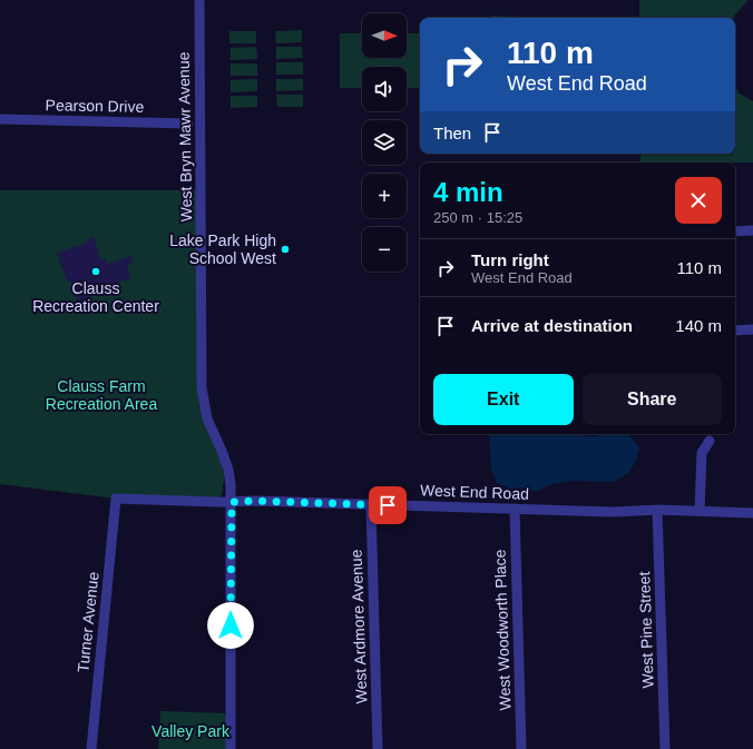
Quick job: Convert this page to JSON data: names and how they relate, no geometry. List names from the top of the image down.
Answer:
{
  "streets": {
    "street": [
      "Pearson Drive",
      "West Bryn Mawr Avenue",
      "West End Road",
      "Turner Avenue",
      "West Ardmore Avenue",
      "West Woodworth Place",
      "West Pine Street"
    ]
  },
  "crossings": [
    ["West Bryn Mawr Avenue", "West End Road"],
    ["West End Road", "Turner Avenue"],
    ["West End Road", "West Ardmore Avenue"],
    ["West End Road", "West Woodworth Place"],
    ["West End Road", "West Pine Street"]
  ],
  "parks": ["Clauss Farm Recreation Area", "Valley Park"],
  "places": ["Lake Park High School West", "Clauss Recreation Center"],
  "north": "right",
  "page": {
    "map_buttons": ["+", "−"],
    "turn": ["110 m", "West End Road"],
    "then": "Then",
    "heading": ["4 min", "250 m · 15:25"],
    "list": [
      {
        "name": "Turn right",
        "note": "West End Road",
        "value": "110 m"
      },
      {
        "name": "Arrive at destination",
        "value": "140 m"
      }
    ],
    "buttons": ["Exit", "Share"]
  }
}
